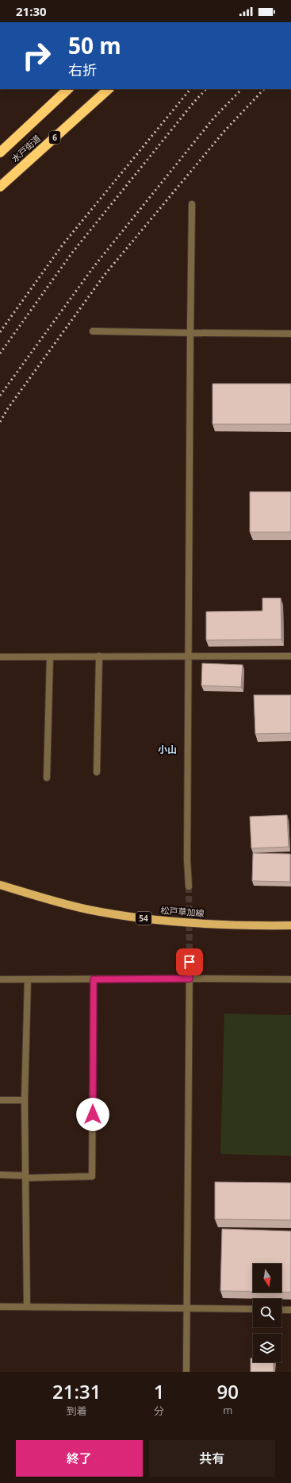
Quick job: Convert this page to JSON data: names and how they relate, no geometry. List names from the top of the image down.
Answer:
{
  "streets": {
    "highway": ["6", "水戸街道"],
    "main road": ["松戸草加線", "54"]
  },
  "districts": ["小山"],
  "north": "bottom",
  "page": {
    "status": "21:30",
    "turn": ["50 m", "右折"],
    "eta": [
      "21:31",
      "到着",
      "1",
      "分",
      "90",
      "m"
    ],
    "buttons": ["終了", "共有"]
  }
}
